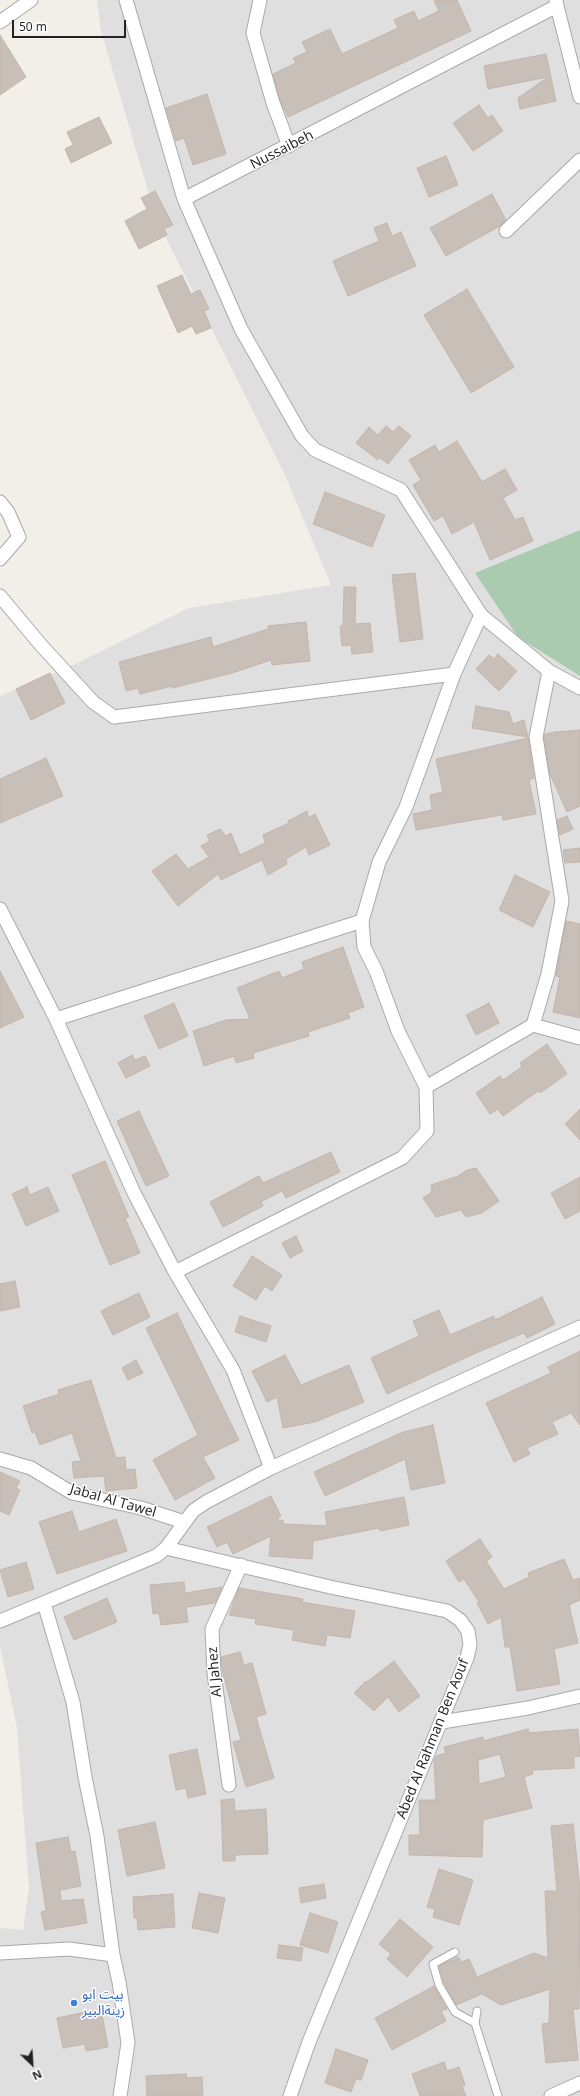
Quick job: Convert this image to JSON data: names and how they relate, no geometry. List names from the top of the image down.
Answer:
{
  "streets": {
    "street": [
      "Nussaibeh",
      "Jabal Al Tawel",
      "Al Jahez",
      "Abed Al Rahman Ben Aouf"
    ]
  },
  "crossings": [
    ["Al Jahez", "Abed Al Rahman Ben Aouf"]
  ],
  "places": ["بيت ابو زينةالبير"],
  "scale_bar": "50 m",
  "north": "bottom right"
}
